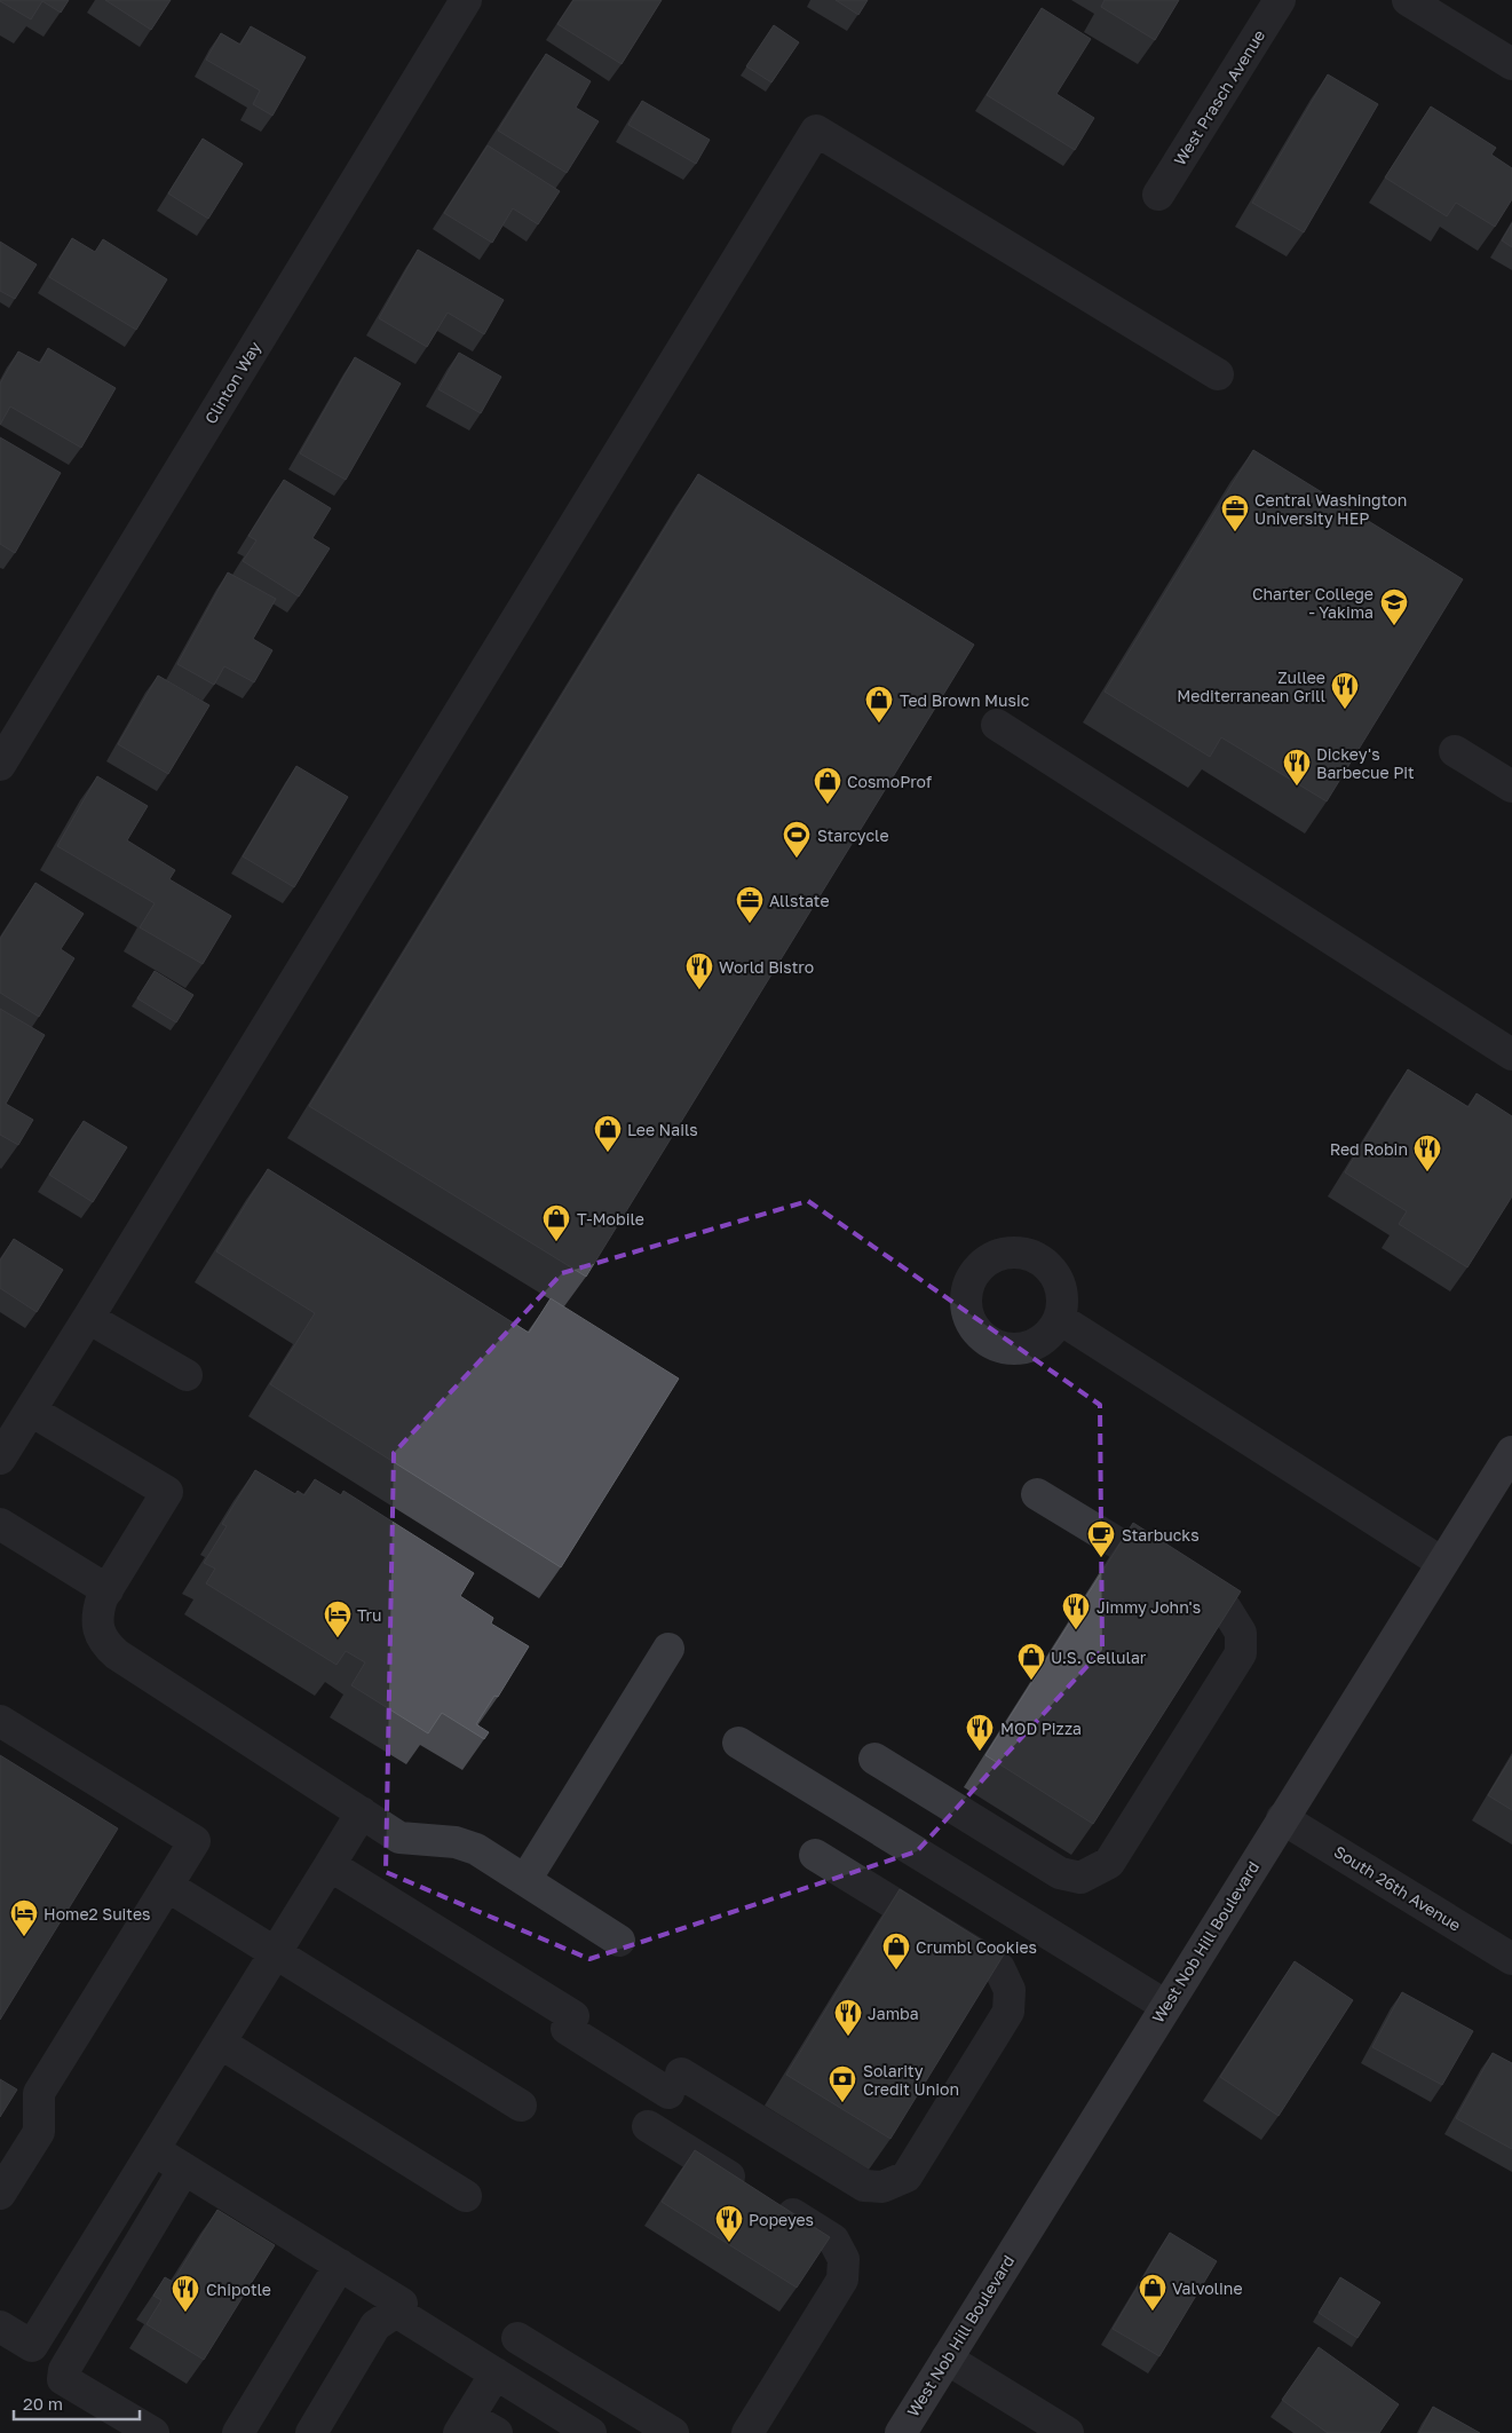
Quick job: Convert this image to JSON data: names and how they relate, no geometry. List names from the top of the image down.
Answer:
{
  "streets": {
    "main road": ["West Nob Hill Boulevard"],
    "street": ["West Prasch Avenue", "Clinton Way", "South 26th Avenue"]
  },
  "crossings": [
    ["South 26th Avenue", "West Nob Hill Boulevard"]
  ],
  "places": {
    "office": ["Central Washington University HEP", "Allstate"],
    "school or university": ["Charter College - Yakima"],
    "restaurant": [
      "Zullee Mediterranean Grill",
      "Dickey's Barbecue Pit",
      "World Bistro",
      "Red Robin",
      "Jimmy John's",
      "MOD Pizza",
      "Jamba",
      "Popeyes",
      "Chipotle"
    ],
    "shop": [
      "Ted Brown Music",
      "CosmoProf",
      "Lee Nails",
      "T-Mobile",
      "U.S. Cellular",
      "Crumbl Cookies",
      "Valvoline"
    ],
    "sports": ["Starcycle"],
    "cafe": ["Starbucks"],
    "hotel": ["Tru", "Home2 Suites"],
    "bank": ["Solarity Credit Union"]
  },
  "scale_bar": "20 m"
}
